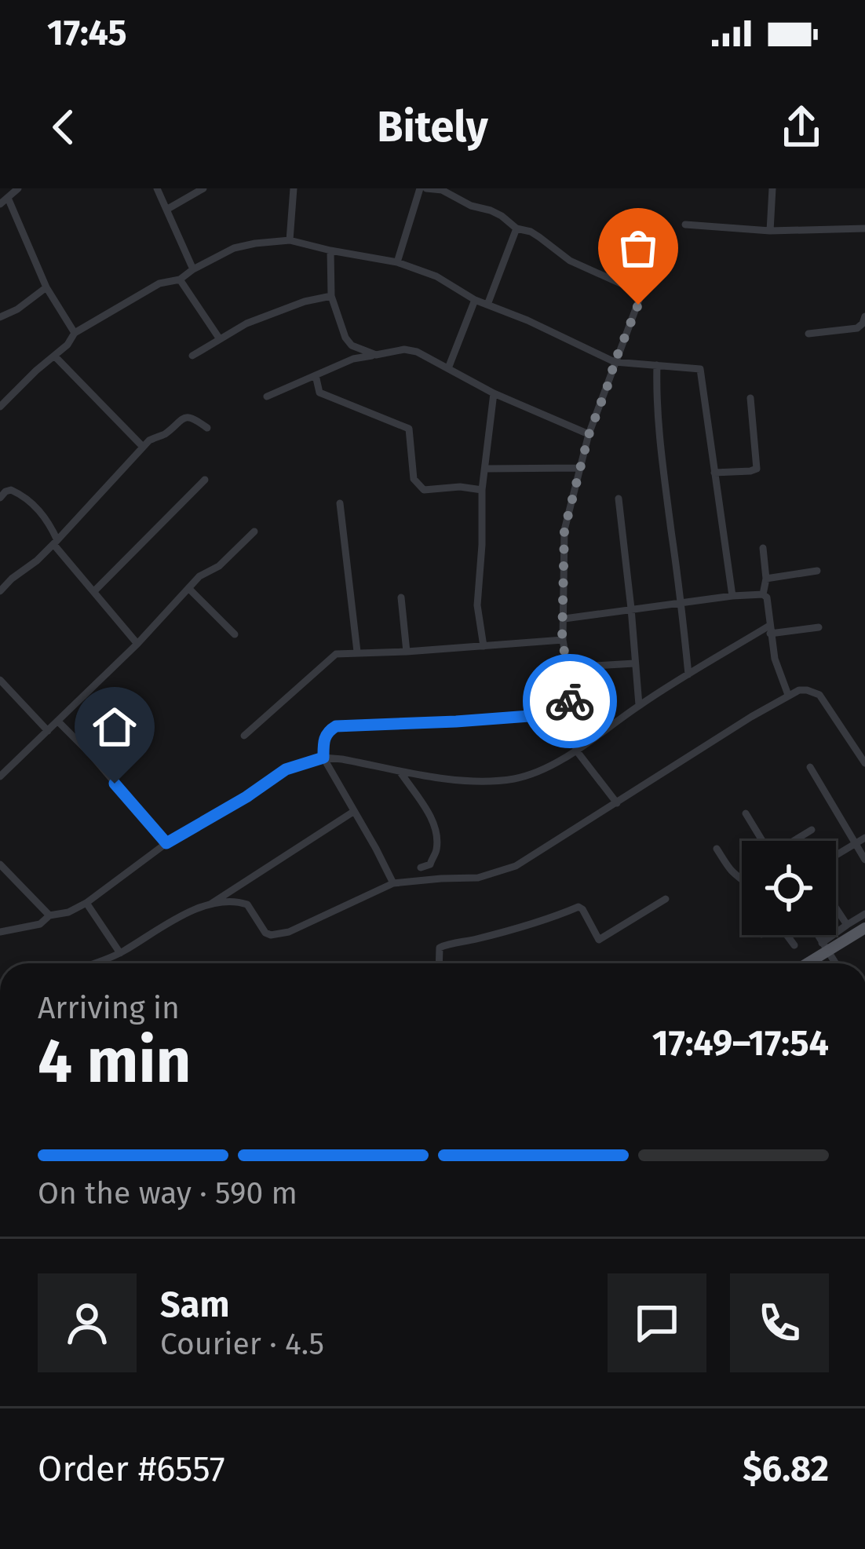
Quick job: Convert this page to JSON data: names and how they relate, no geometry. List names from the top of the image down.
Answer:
{
  "page": {
    "status": "17:45",
    "header": "Bitely",
    "heading": ["4 min", "Arriving in", "17:49–17:54"],
    "panel": [
      "Sam",
      "Courier · 4.5",
      "Order #6557",
      "$6.82"
    ],
    "bar": "On the way · 590 m"
  }
}
